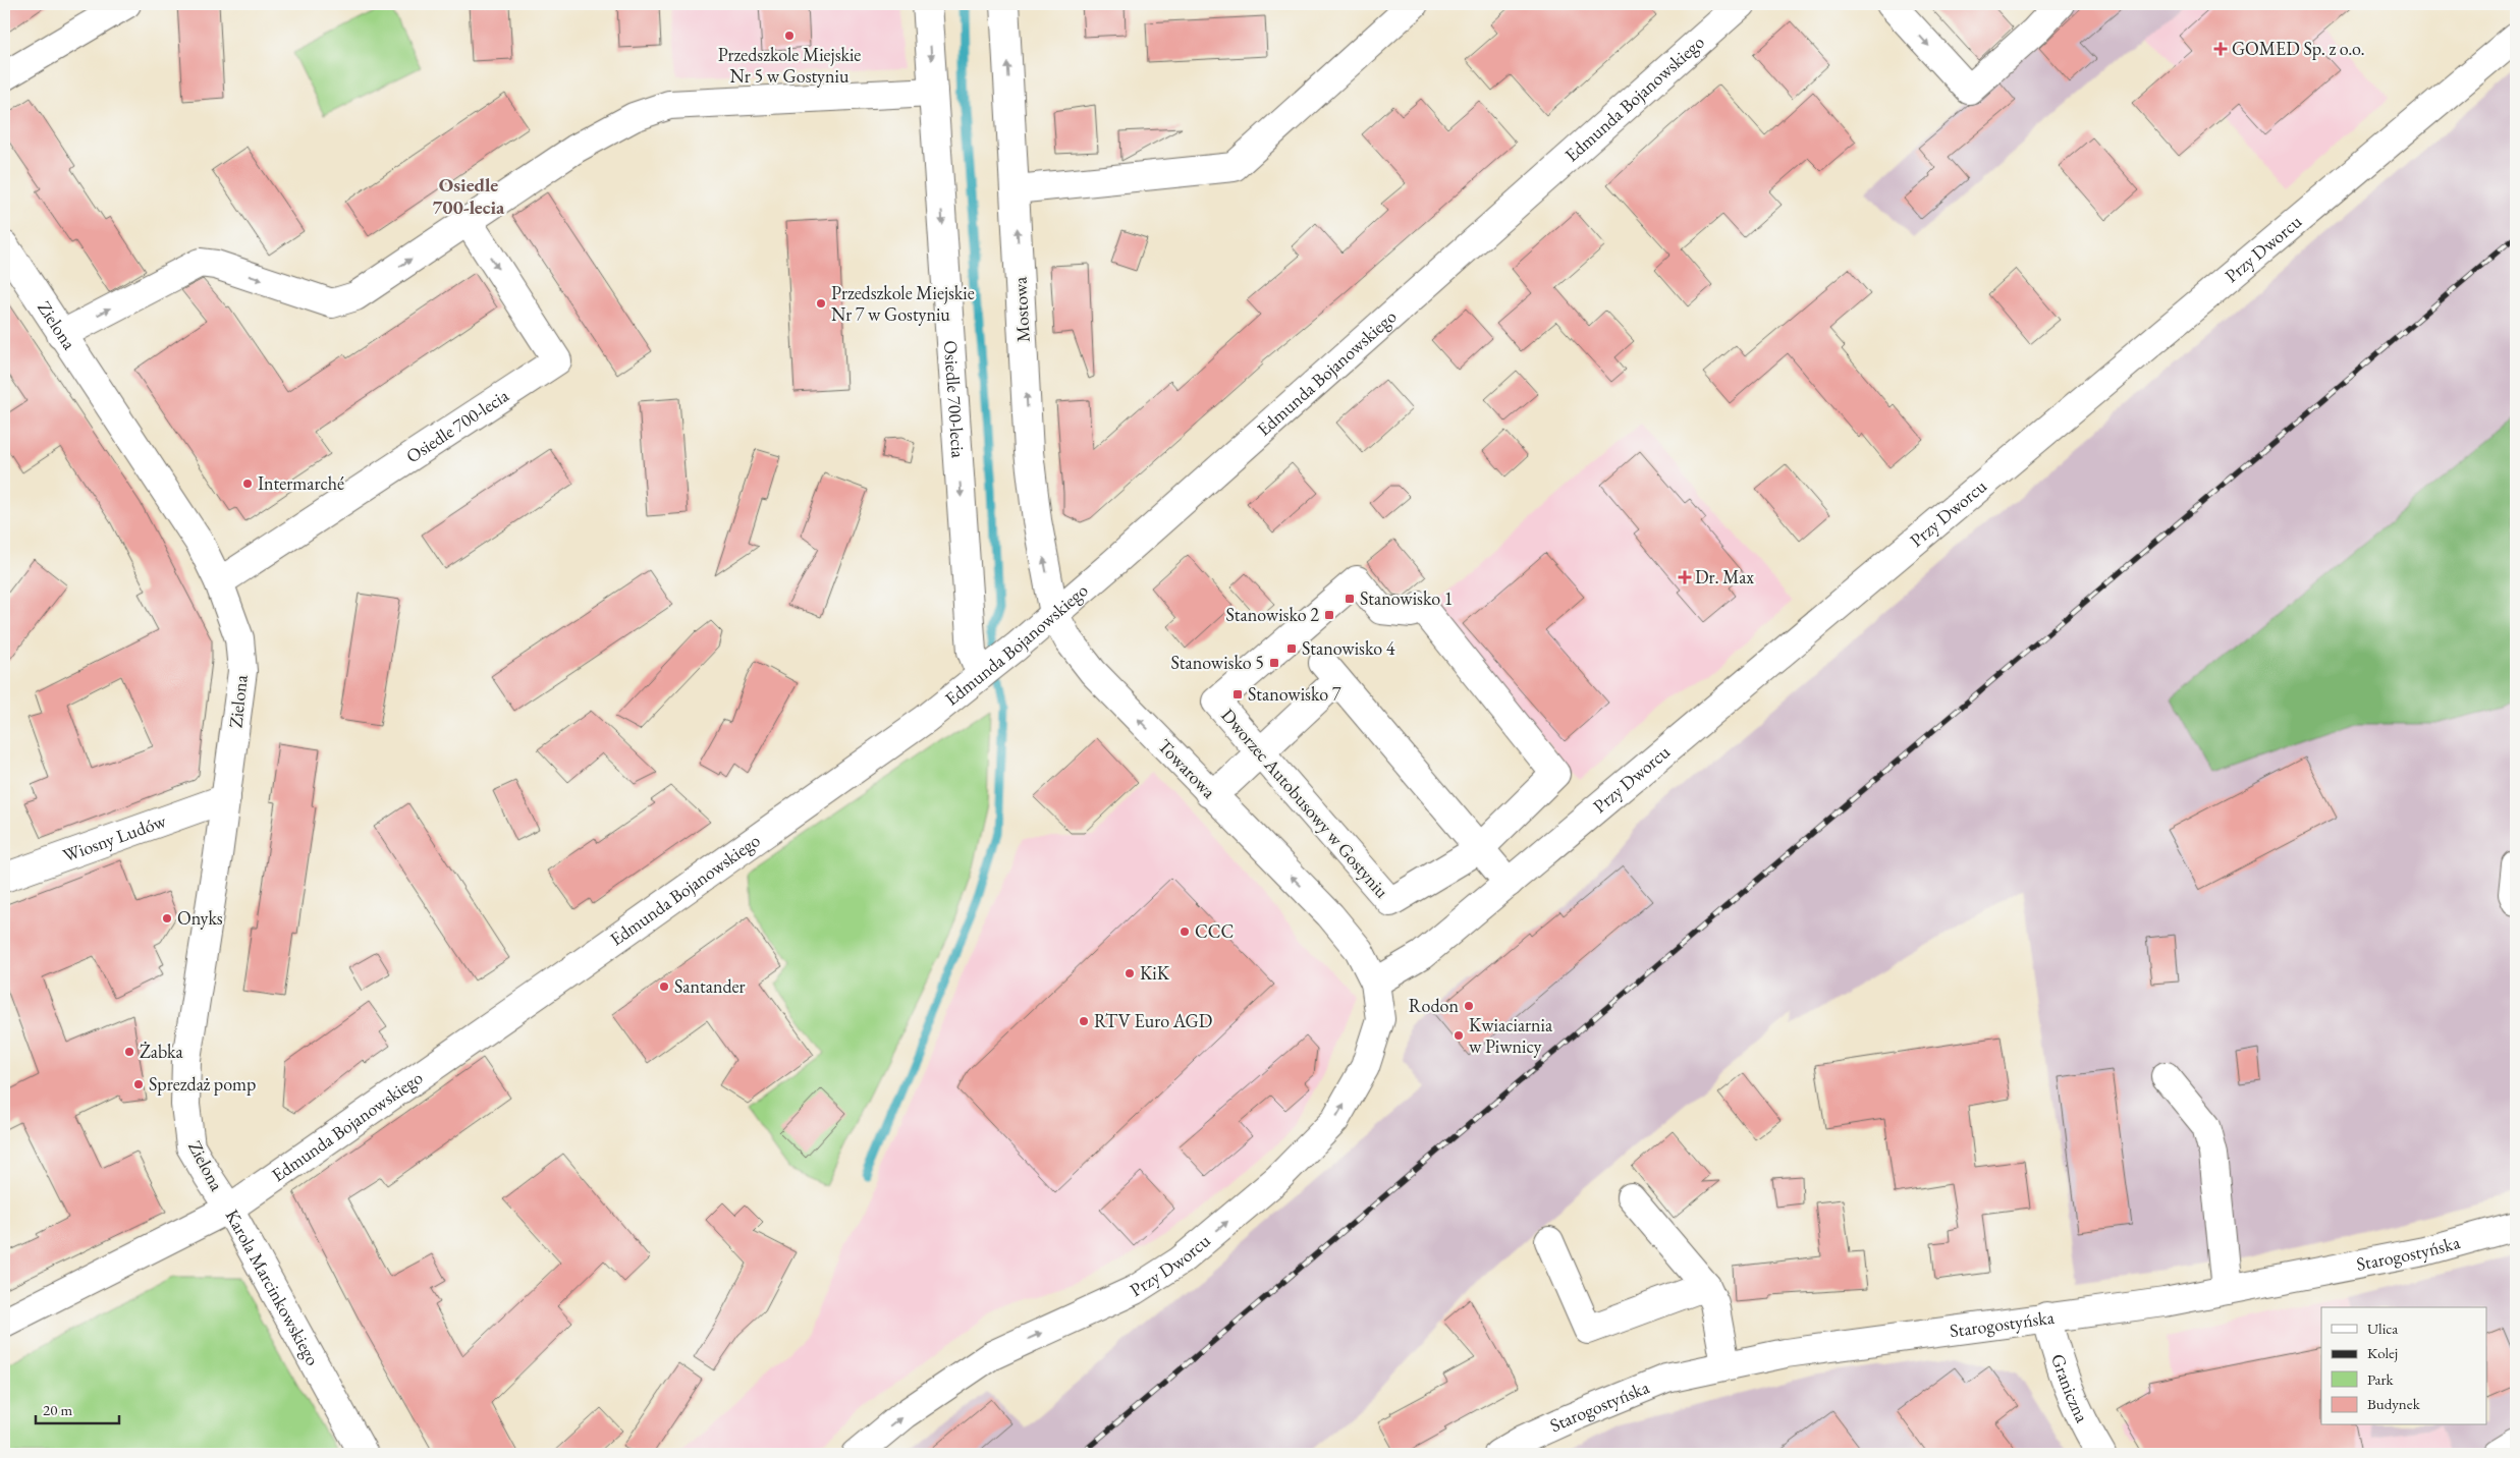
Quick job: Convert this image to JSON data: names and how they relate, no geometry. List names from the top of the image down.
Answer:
{
  "streets": {
    "street": [
      "Edmunda Bojanowskiego",
      "Przy Dworcu",
      "Mostowa",
      "Zielona",
      "Osiedle 700-lecia",
      "Towarowa",
      "Dworzec Autobusowy w Gostyniu",
      "Wiosny Ludów",
      "Starogostyńska",
      "Karola Marcinkowskiego",
      "Graniczna"
    ]
  },
  "crossings": [
    ["Edmunda Bojanowskiego", "Mostowa"],
    ["Edmunda Bojanowskiego", "Zielona"],
    ["Edmunda Bojanowskiego", "Osiedle 700-lecia"],
    ["Edmunda Bojanowskiego", "Towarowa"],
    ["Edmunda Bojanowskiego", "Karola Marcinkowskiego"],
    ["Przy Dworcu", "Towarowa"],
    ["Mostowa", "Towarowa"],
    ["Zielona", "Osiedle 700-lecia"],
    ["Zielona", "Wiosny Ludów"],
    ["Zielona", "Karola Marcinkowskiego"],
    ["Starogostyńska", "Graniczna"]
  ],
  "one_way": ["Mostowa", "Osiedle 700-lecia", "Towarowa"],
  "districts": ["Osiedle 700-lecia"],
  "places": {
    "other": [
      "Przedszkole Miejskie Nr 5 w Gostyniu",
      "Przedszkole Miejskie Nr 7 w Gostyniu",
      "Intermarché",
      "Onyks",
      "CCC",
      "KiK",
      "Santander",
      "Rodon",
      "RTV Euro AGD",
      "Kwiaciarnia w Piwnicy",
      "Żabka",
      "Sprezdaż pomp"
    ],
    "health": ["GOMED Sp. z o.o.", "Dr. Max"],
    "transit": [
      "Stanowisko 1",
      "Stanowisko 2",
      "Stanowisko 4",
      "Stanowisko 5",
      "Stanowisko 7"
    ]
  },
  "legend": [
    "Ulica",
    "Kolej",
    "Park",
    "Budynek"
  ],
  "scale_bar": "20 m"
}
